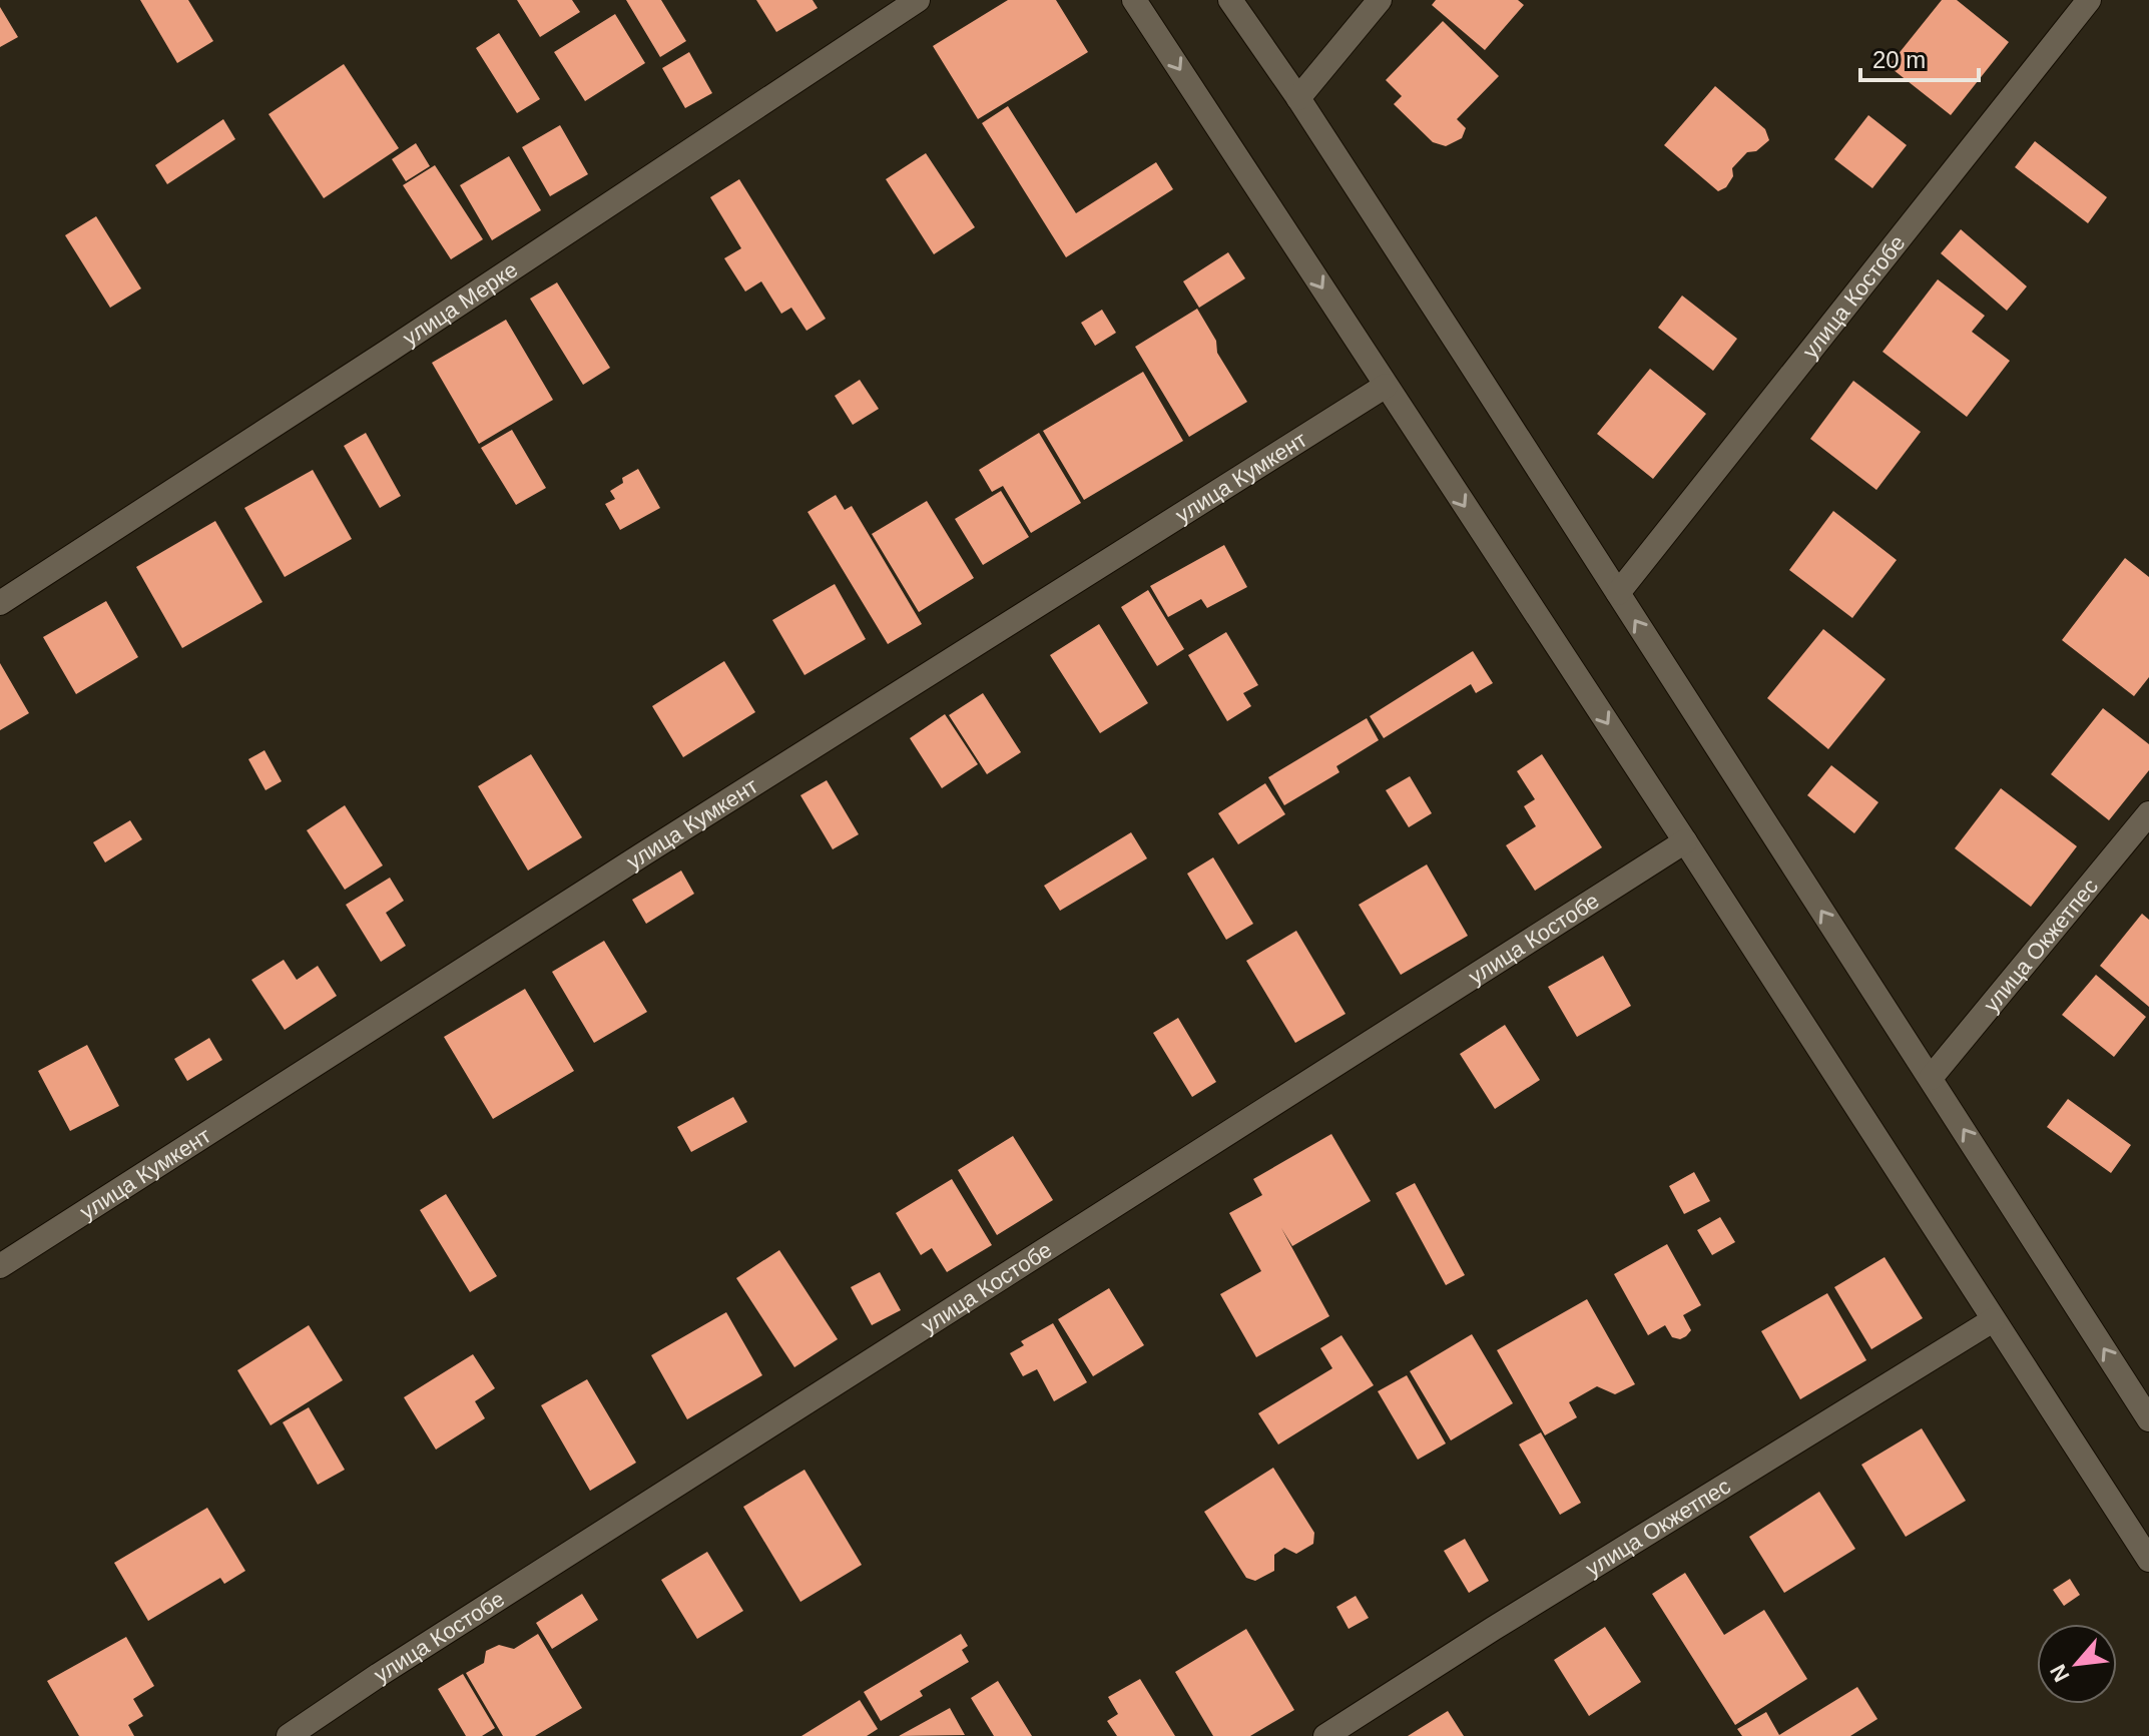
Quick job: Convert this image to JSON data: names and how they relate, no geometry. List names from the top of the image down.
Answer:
{
  "streets": {
    "street": [
      "улица Костобе",
      "улица Мерке",
      "улица Кумкент",
      "улица Окжетпес"
    ]
  },
  "scale_bar": "20 m",
  "north": "bottom left"
}
